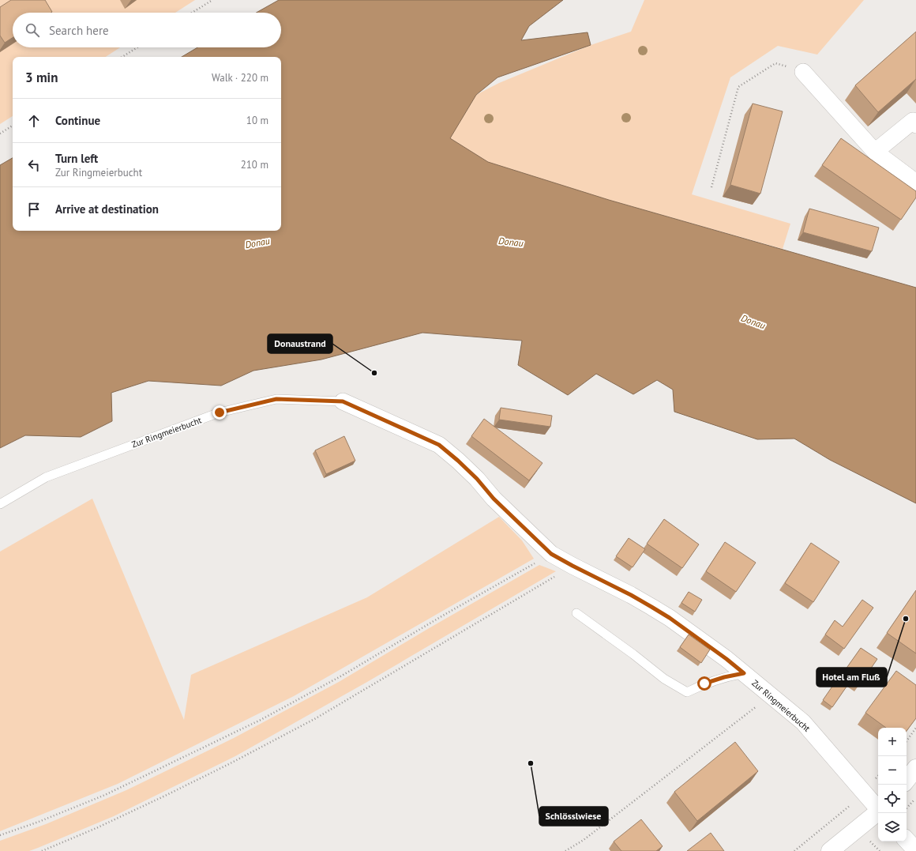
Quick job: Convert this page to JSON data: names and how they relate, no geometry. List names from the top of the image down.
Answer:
{
  "streets": {
    "street": ["Zur Ringmeierbucht"]
  },
  "water": ["Donau"],
  "places": ["Donaustrand", "Hotel am Fluß", "Schlösslwiese"],
  "page": {
    "search": "Search here",
    "heading": ["3 min", "Walk · 220 m"],
    "list": [
      ["Continue", "10 m"],
      ["Turn left", "Zur Ringmeierbucht", "210 m"],
      "Arrive at destination"
    ],
    "map_buttons": ["+", "−"]
  }
}
